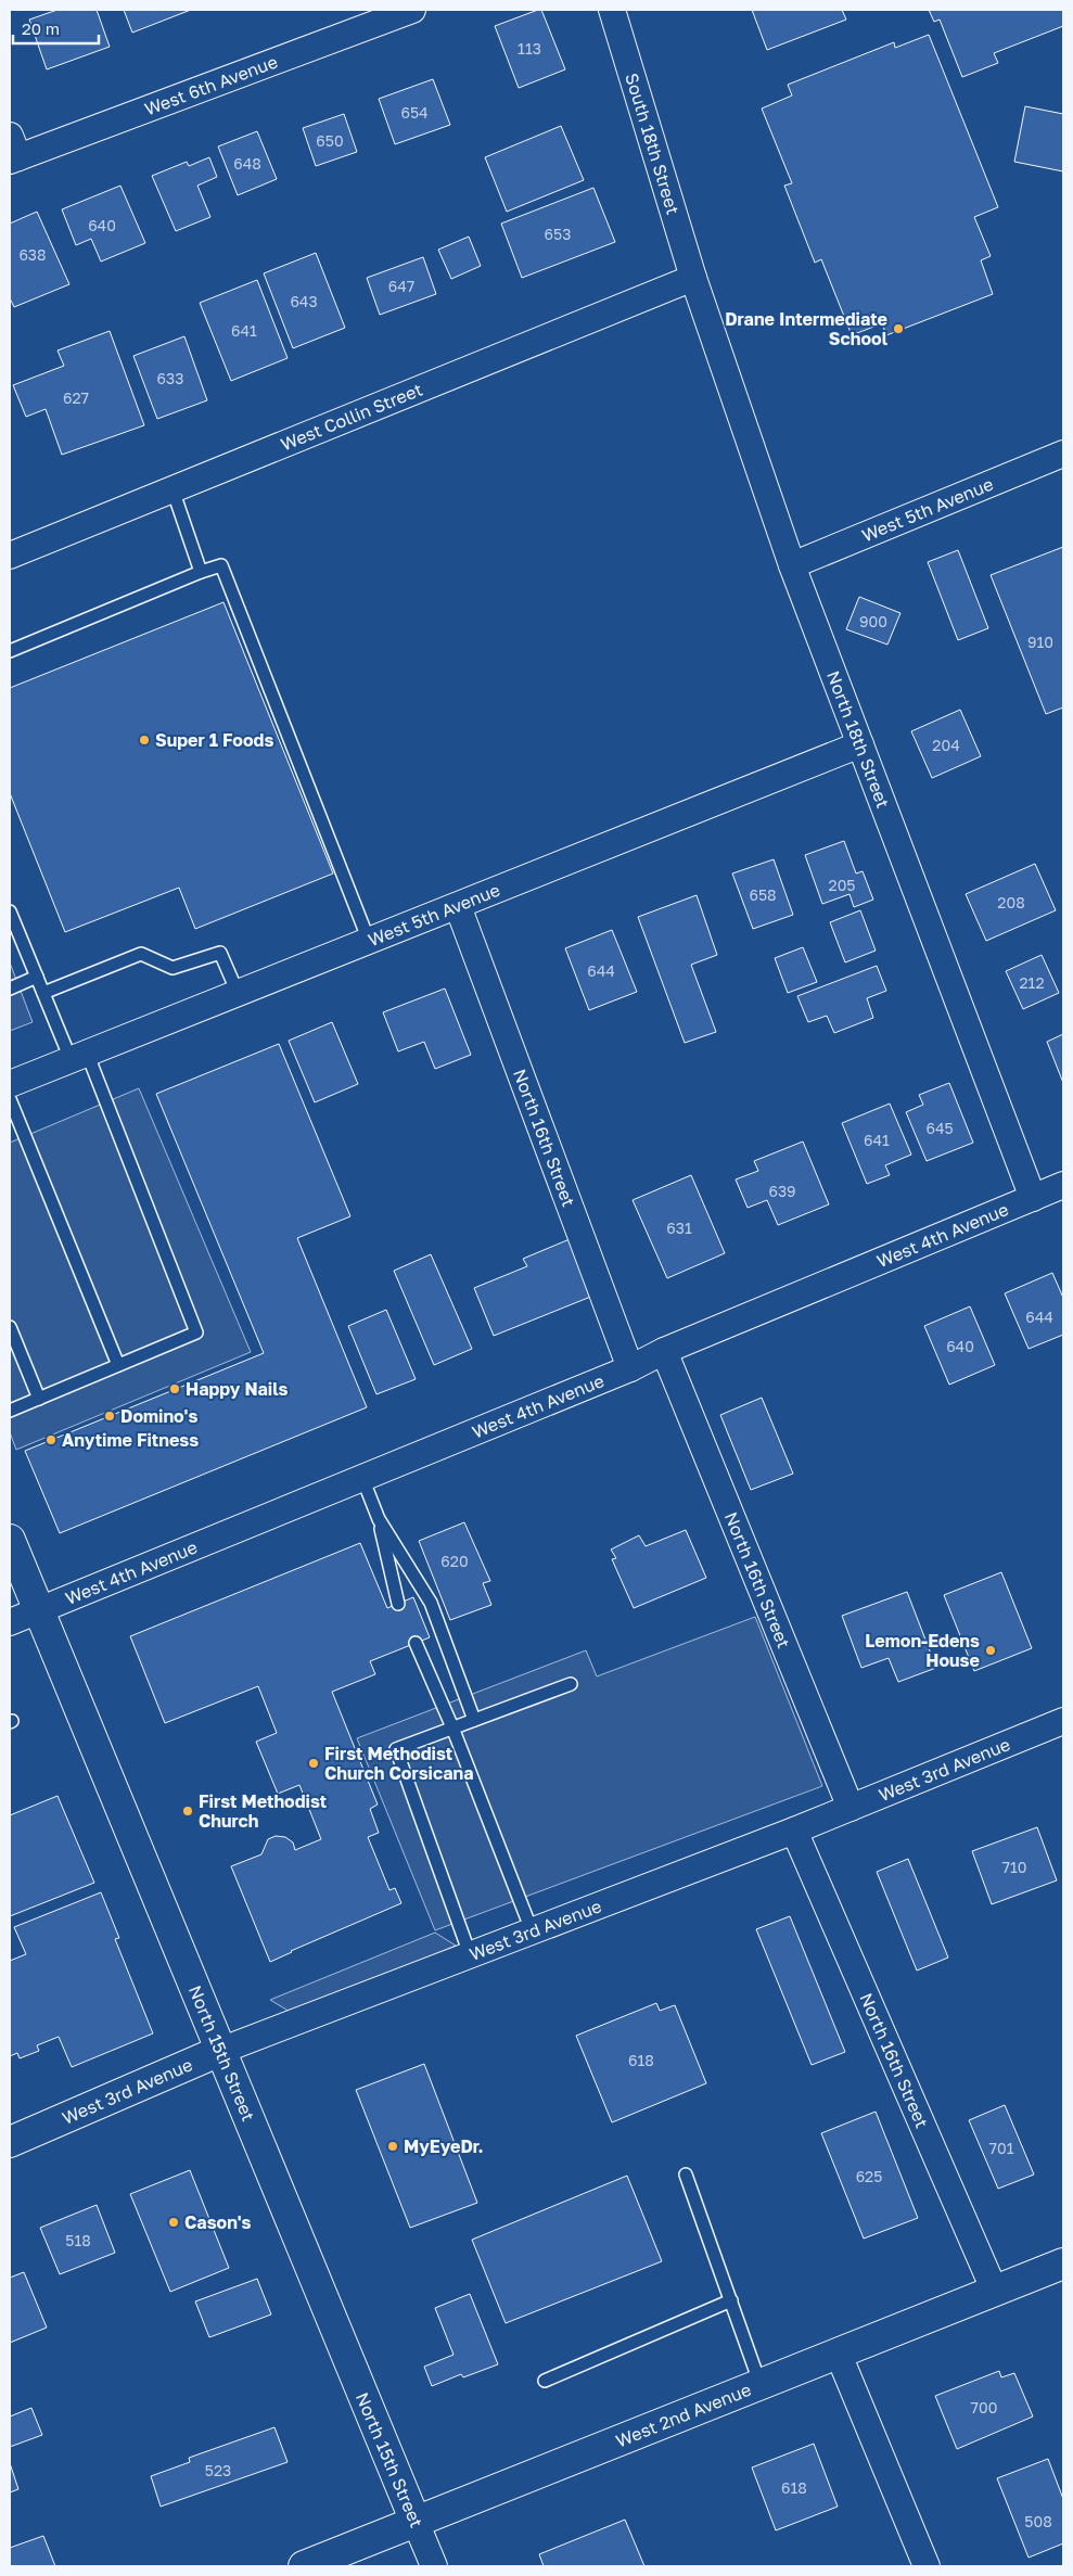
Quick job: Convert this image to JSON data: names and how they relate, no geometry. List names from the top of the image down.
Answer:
{
  "streets": {
    "main road": ["West 3rd Avenue", "North 15th Street", "West 2nd Avenue"],
    "street": [
      "West 6th Avenue",
      "South 18th Street",
      "West Collin Street",
      "West 5th Avenue",
      "North 18th Street",
      "North 16th Street",
      "West 4th Avenue"
    ]
  },
  "crossings": [
    ["South 18th Street", "West Collin Street"],
    ["South 18th Street", "North 18th Street"],
    ["West Collin Street", "North 18th Street"],
    ["West 5th Avenue", "North 18th Street"],
    ["West 5th Avenue", "North 16th Street"],
    ["North 18th Street", "West 4th Avenue"],
    ["North 16th Street", "West 4th Avenue"],
    ["North 16th Street", "West 3rd Avenue"],
    ["North 16th Street", "West 2nd Avenue"],
    ["West 4th Avenue", "North 15th Street"],
    ["West 3rd Avenue", "North 15th Street"],
    ["North 15th Street", "West 2nd Avenue"]
  ],
  "places": [
    "Drane Intermediate School",
    "Super 1 Foods",
    "Happy Nails",
    "Domino's",
    "Anytime Fitness",
    "Lemon-Edens House",
    "First Methodist Church Corsicana",
    "First Methodist Church",
    "MyEyeDr.",
    "Cason's"
  ],
  "house_numbers": [
    "113",
    "654",
    "650",
    "648",
    "640",
    "653",
    "638",
    "647",
    "643",
    "641",
    "633",
    "627",
    "900",
    "910",
    "204",
    "205",
    "658",
    "208",
    "644",
    "212",
    "645",
    "641",
    "639",
    "631",
    "644",
    "640",
    "620",
    "710",
    "618",
    "701",
    "625",
    "518",
    "700",
    "523",
    "618",
    "508"
  ],
  "scale_bar": "20 m"
}
